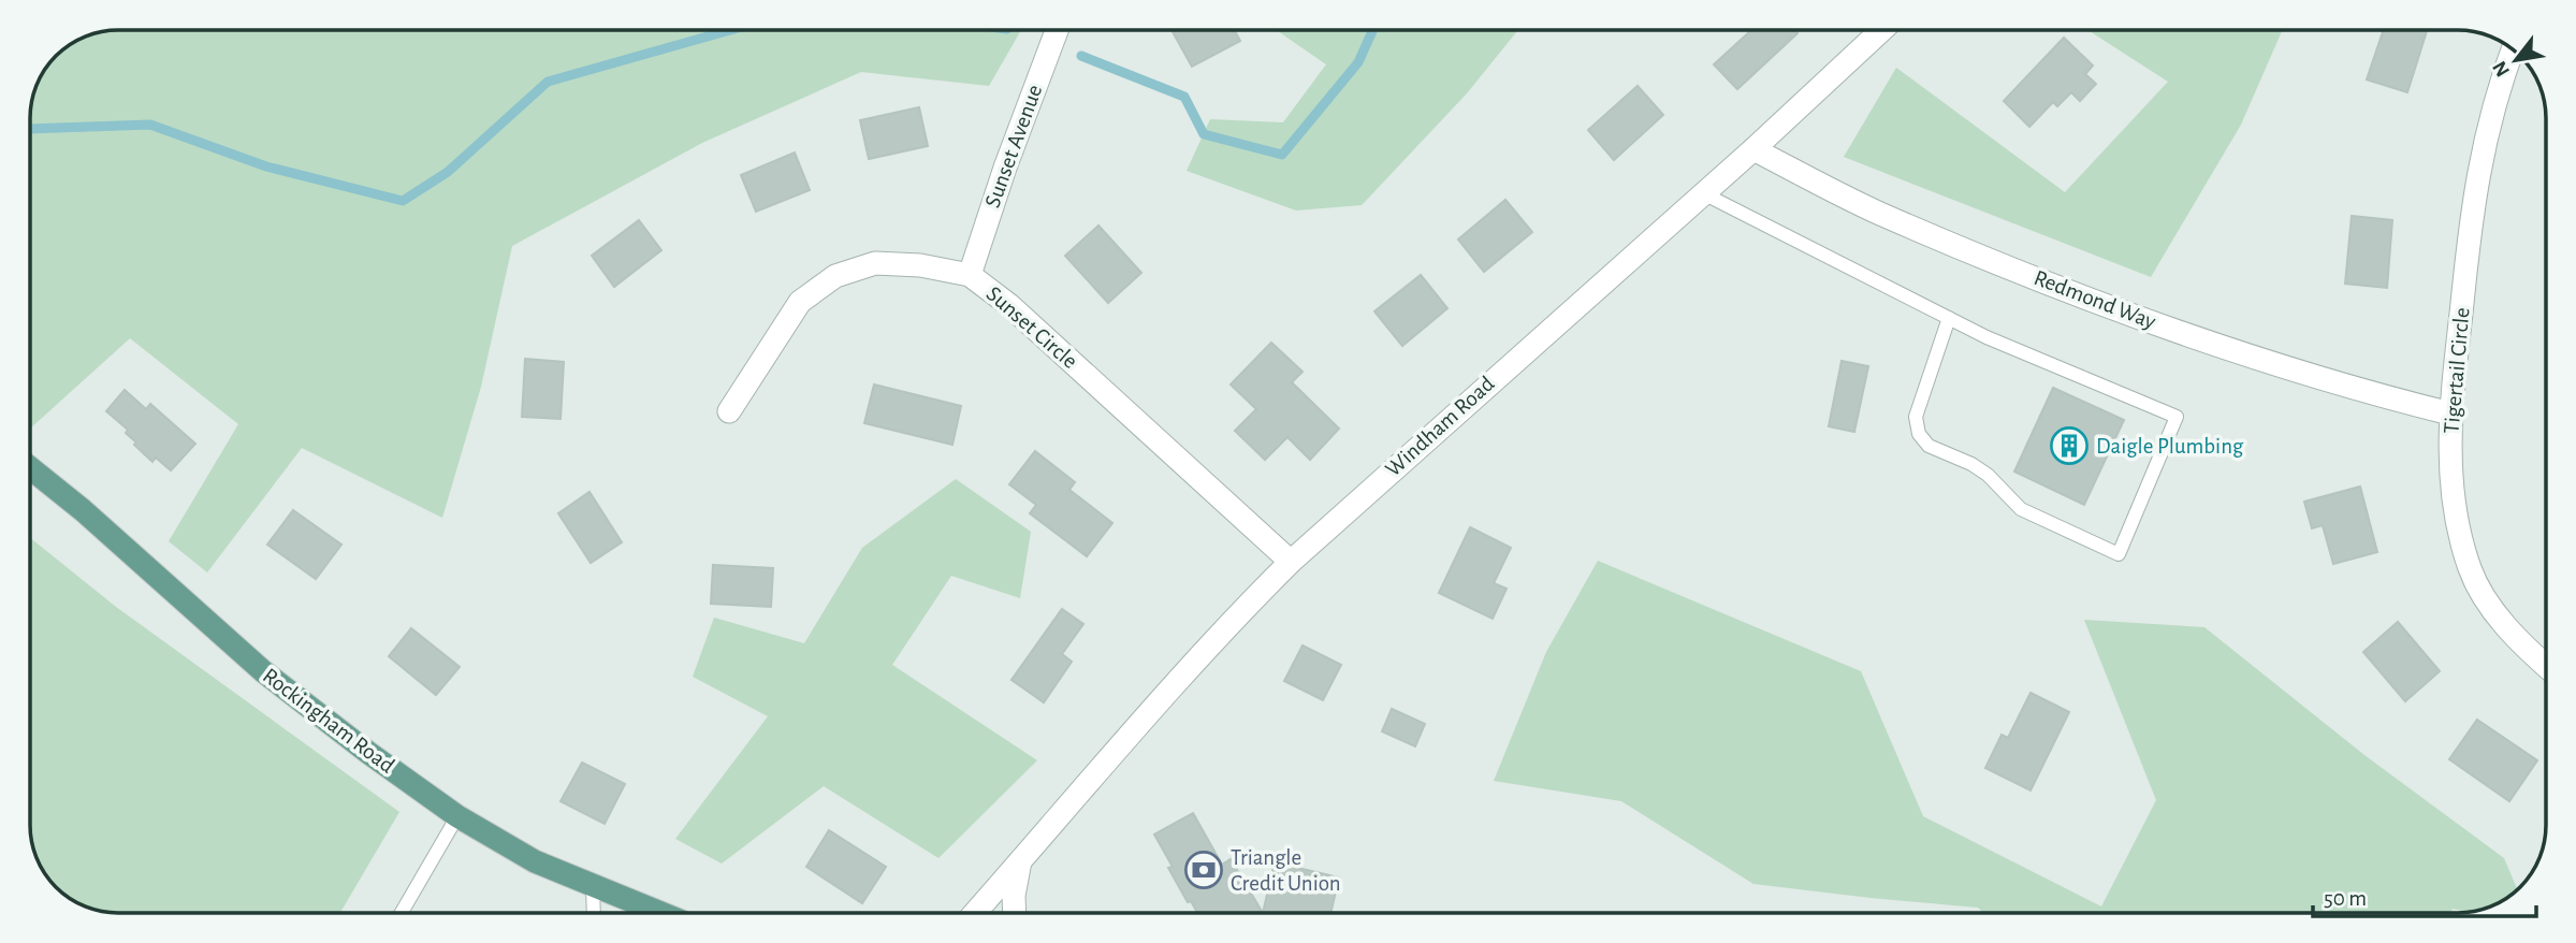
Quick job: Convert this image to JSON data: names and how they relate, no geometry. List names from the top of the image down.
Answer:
{
  "streets": {
    "main road": ["Rockingham Road"],
    "street": [
      "Sunset Avenue",
      "Redmond Way",
      "Sunset Circle",
      "Tigertail Circle",
      "Windham Road"
    ]
  },
  "crossings": [
    ["Sunset Avenue", "Sunset Circle"],
    ["Redmond Way", "Tigertail Circle"],
    ["Redmond Way", "Windham Road"],
    ["Sunset Circle", "Windham Road"]
  ],
  "places": {
    "building": ["Daigle Plumbing"],
    "bank": ["Triangle Credit Union"]
  },
  "scale_bar": "50 m",
  "north": "bottom left"
}
